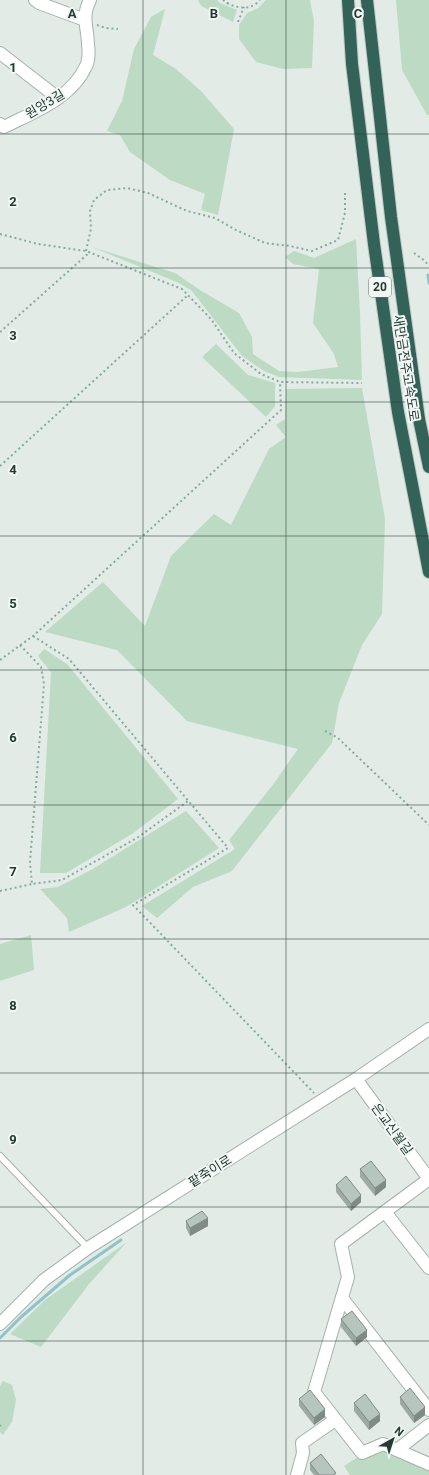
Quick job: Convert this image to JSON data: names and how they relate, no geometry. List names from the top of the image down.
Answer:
{
  "streets": {
    "highway": ["20", "새만금전주고속도로"],
    "street": ["원앙3길", "은교신월길", "팥죽이로"]
  },
  "crossings": [
    ["은교신월길", "팥죽이로"]
  ],
  "north": "top right",
  "grid": {
    "columns": ["A", "B", "C"],
    "rows": [
      "1",
      "2",
      "3",
      "4",
      "5",
      "6",
      "7",
      "8",
      "9"
    ]
  }
}
